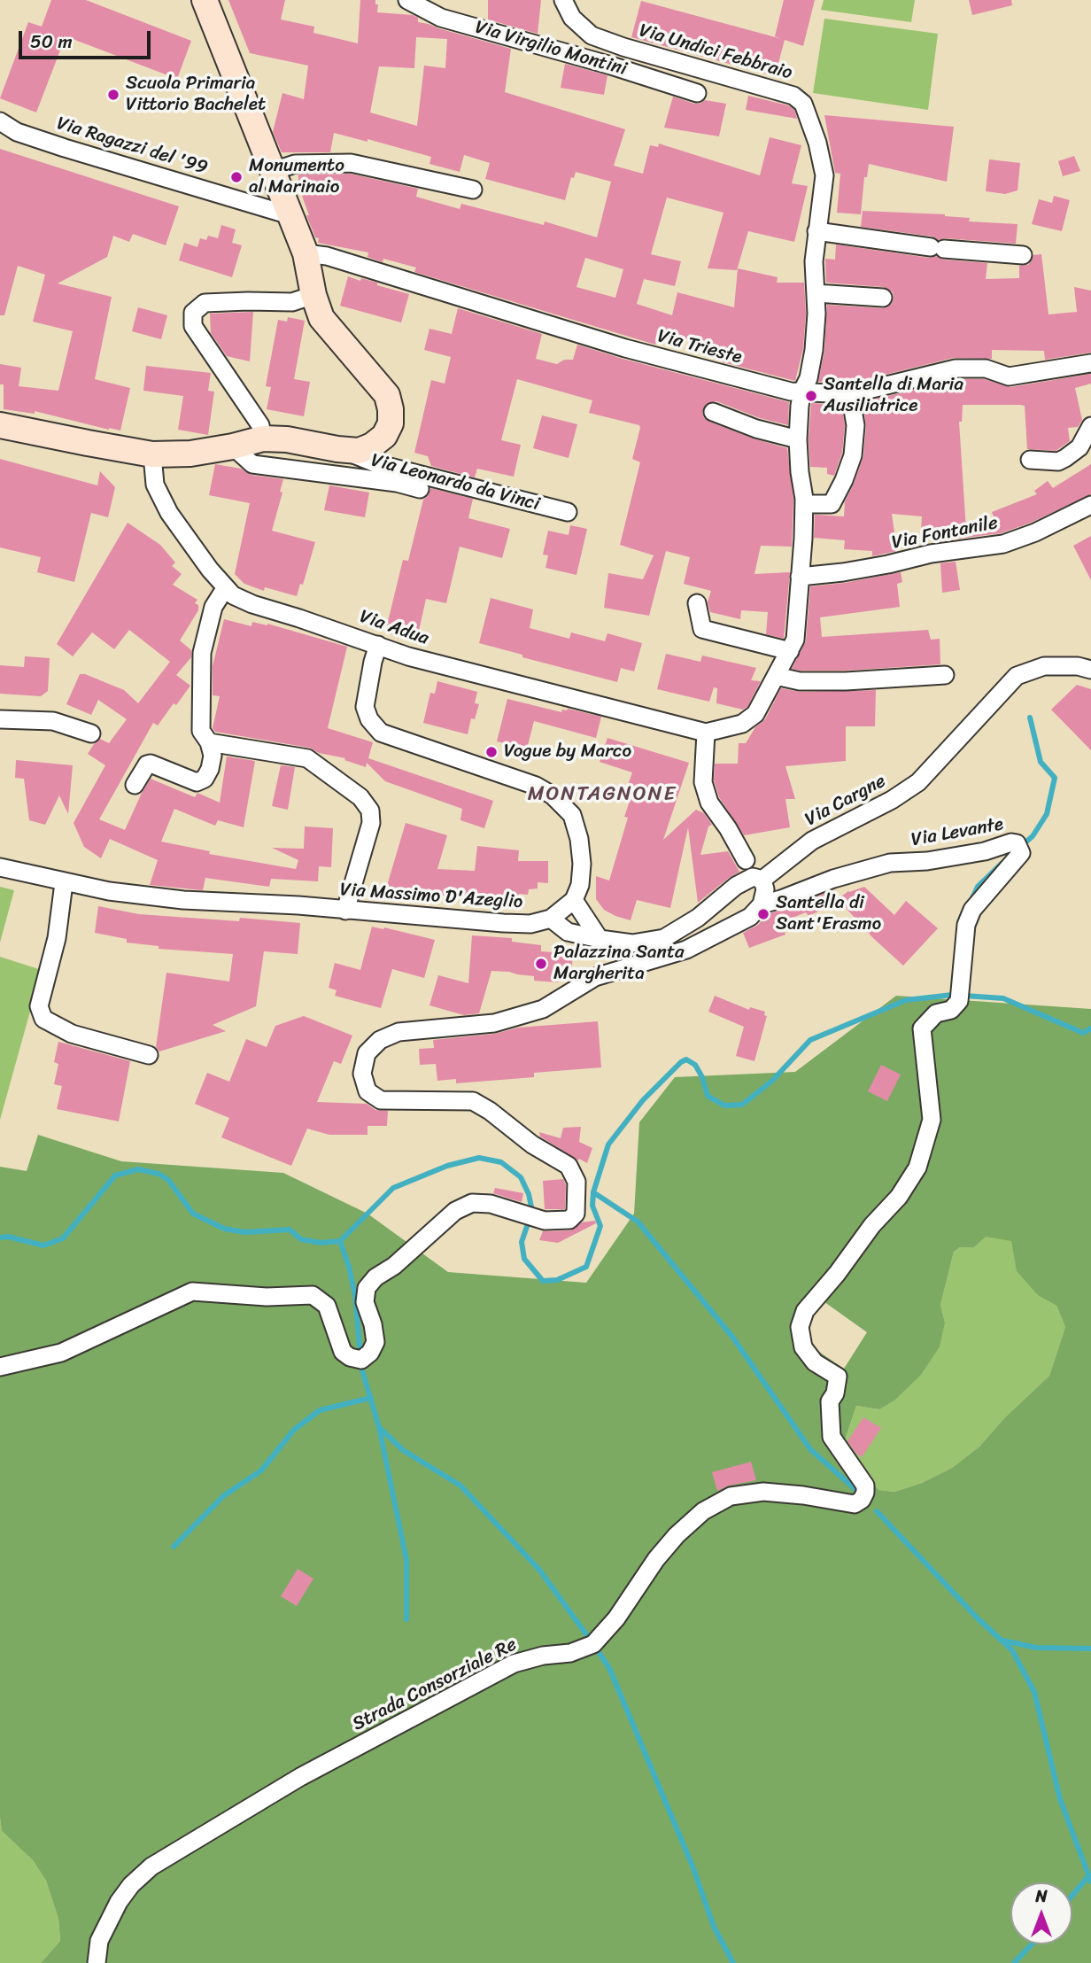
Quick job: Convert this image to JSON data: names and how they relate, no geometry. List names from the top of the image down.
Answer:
{
  "streets": {
    "main road": ["Via Leonardo da Vinci"],
    "street": [
      "Via Virgilio Montini",
      "Via Undici Febbraio",
      "Via Ragazzi del '99",
      "Via Trieste",
      "Via Fontanile",
      "Via Adua",
      "Via Cargne",
      "Via Levante",
      "Via Massimo D'Azeglio",
      "Strada Consorziale Re"
    ]
  },
  "crossings": [
    ["Via Undici Febbraio", "Via Trieste"],
    ["Via Undici Febbraio", "Via Fontanile"],
    ["Via Undici Febbraio", "Via Adua"],
    ["Via Cargne", "Via Massimo D'Azeglio"],
    ["Via Levante", "Strada Consorziale Re"]
  ],
  "districts": ["MONTAGNONE"],
  "places": [
    "Scuola Primaria Vittorio Bachelet",
    "Monumento al Marinaio",
    "Santella di Maria Ausiliatrice",
    "Vogue by Marco",
    "Santella di Sant'Erasmo",
    "Palazzina Santa Margherita"
  ],
  "scale_bar": "50 m",
  "north": "top"
}
